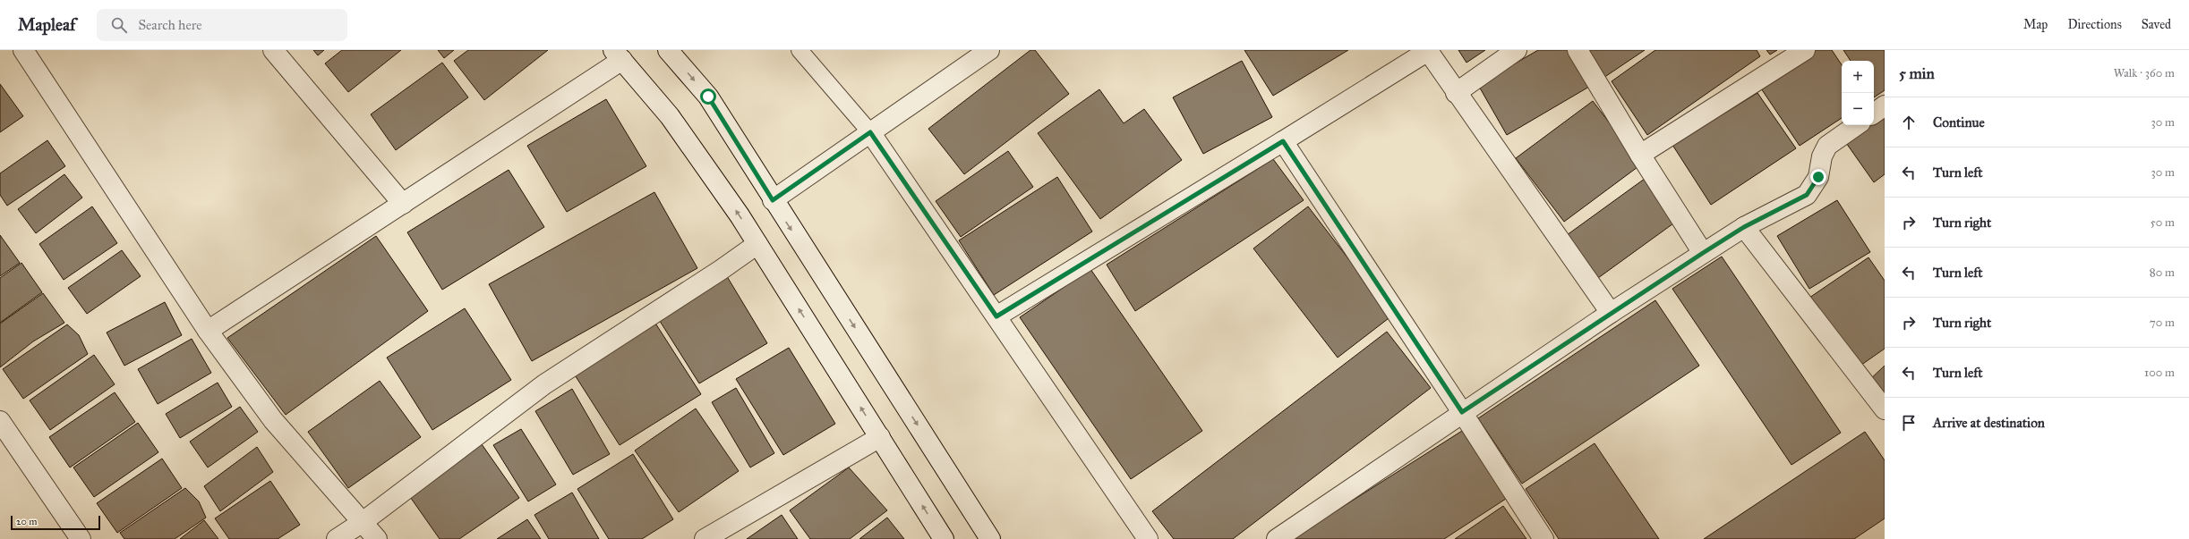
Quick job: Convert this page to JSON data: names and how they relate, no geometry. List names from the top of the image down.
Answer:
{
  "scale_bar": "20 m",
  "page": {
    "header": "Mapleaf",
    "search": "Search here",
    "nav": ["Map", "Directions", "Saved"],
    "heading": ["5 min", "Walk · 360 m"],
    "map_buttons": ["+", "−"],
    "list": [
      ["Continue", "30 m"],
      ["Turn left", "30 m"],
      ["Turn right", "50 m"],
      ["Turn left", "80 m"],
      ["Turn right", "70 m"],
      ["Turn left", "100 m"],
      "Arrive at destination"
    ],
    "scale": "20 m"
  }
}
